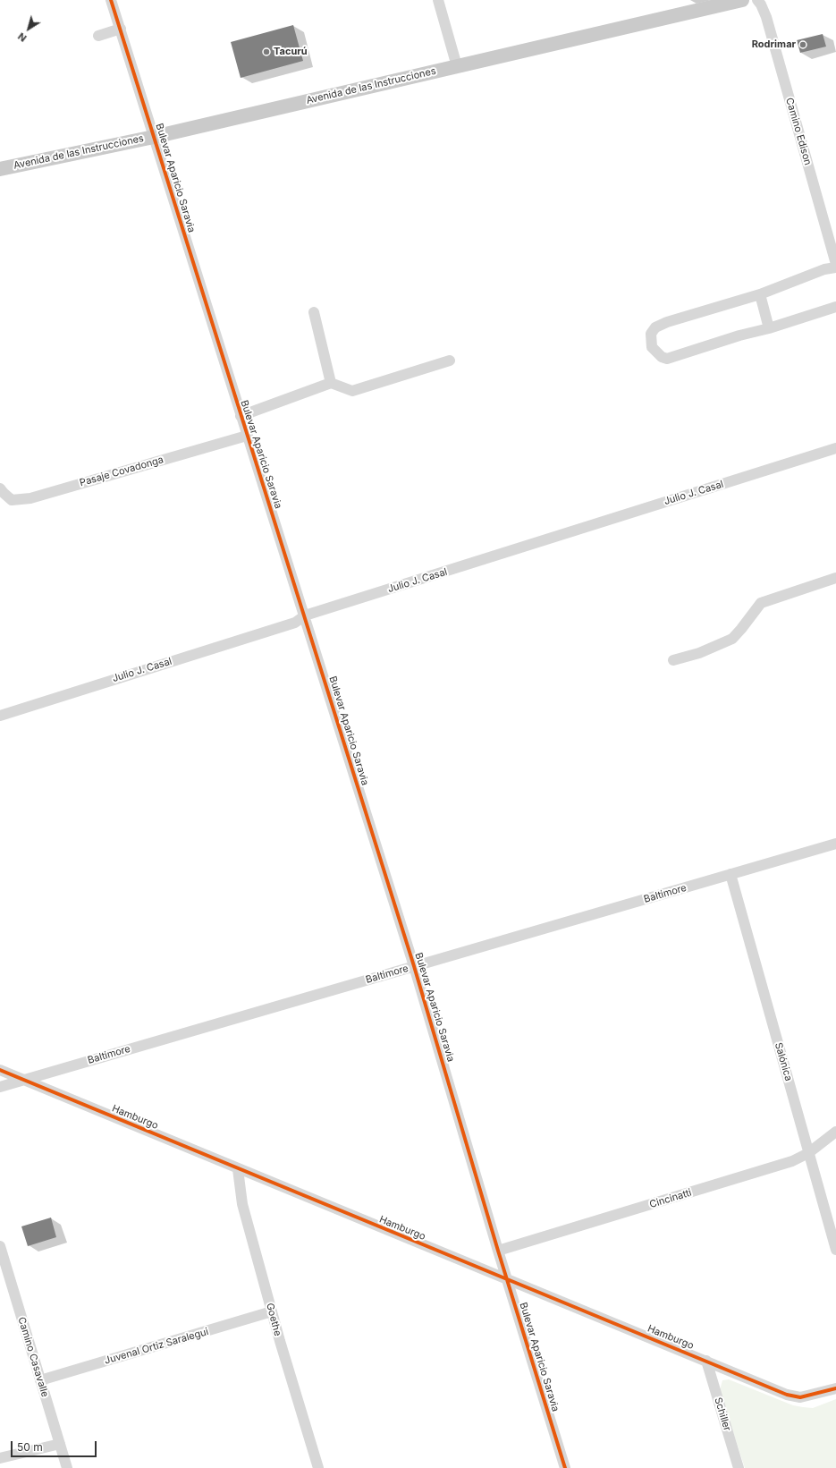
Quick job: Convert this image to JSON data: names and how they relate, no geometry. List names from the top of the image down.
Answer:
{
  "streets": {
    "main road": ["Avenida de las Instrucciones"],
    "street": [
      "Camino Edison",
      "Bulevar Aparicio Saravia",
      "Pasaje Covadonga",
      "Julio J. Casal",
      "Baltimore",
      "Salónica",
      "Hamburgo",
      "Cincinatti",
      "Goethe",
      "Juvenal Ortiz Saralegui",
      "Camino Casavalle",
      "Schiller"
    ]
  },
  "crossings": [
    ["Avenida de las Instrucciones", "Bulevar Aparicio Saravia"],
    ["Bulevar Aparicio Saravia", "Pasaje Covadonga"],
    ["Bulevar Aparicio Saravia", "Julio J. Casal"],
    ["Bulevar Aparicio Saravia", "Baltimore"],
    ["Bulevar Aparicio Saravia", "Hamburgo"],
    ["Bulevar Aparicio Saravia", "Cincinatti"],
    ["Baltimore", "Salónica"],
    ["Baltimore", "Hamburgo"],
    ["Salónica", "Cincinatti"],
    ["Hamburgo", "Goethe"],
    ["Hamburgo", "Schiller"],
    ["Goethe", "Juvenal Ortiz Saralegui"],
    ["Juvenal Ortiz Saralegui", "Camino Casavalle"]
  ],
  "places": ["Rodrimar", "Tacurú"],
  "scale_bar": "50 m",
  "north": "bottom left"
}
